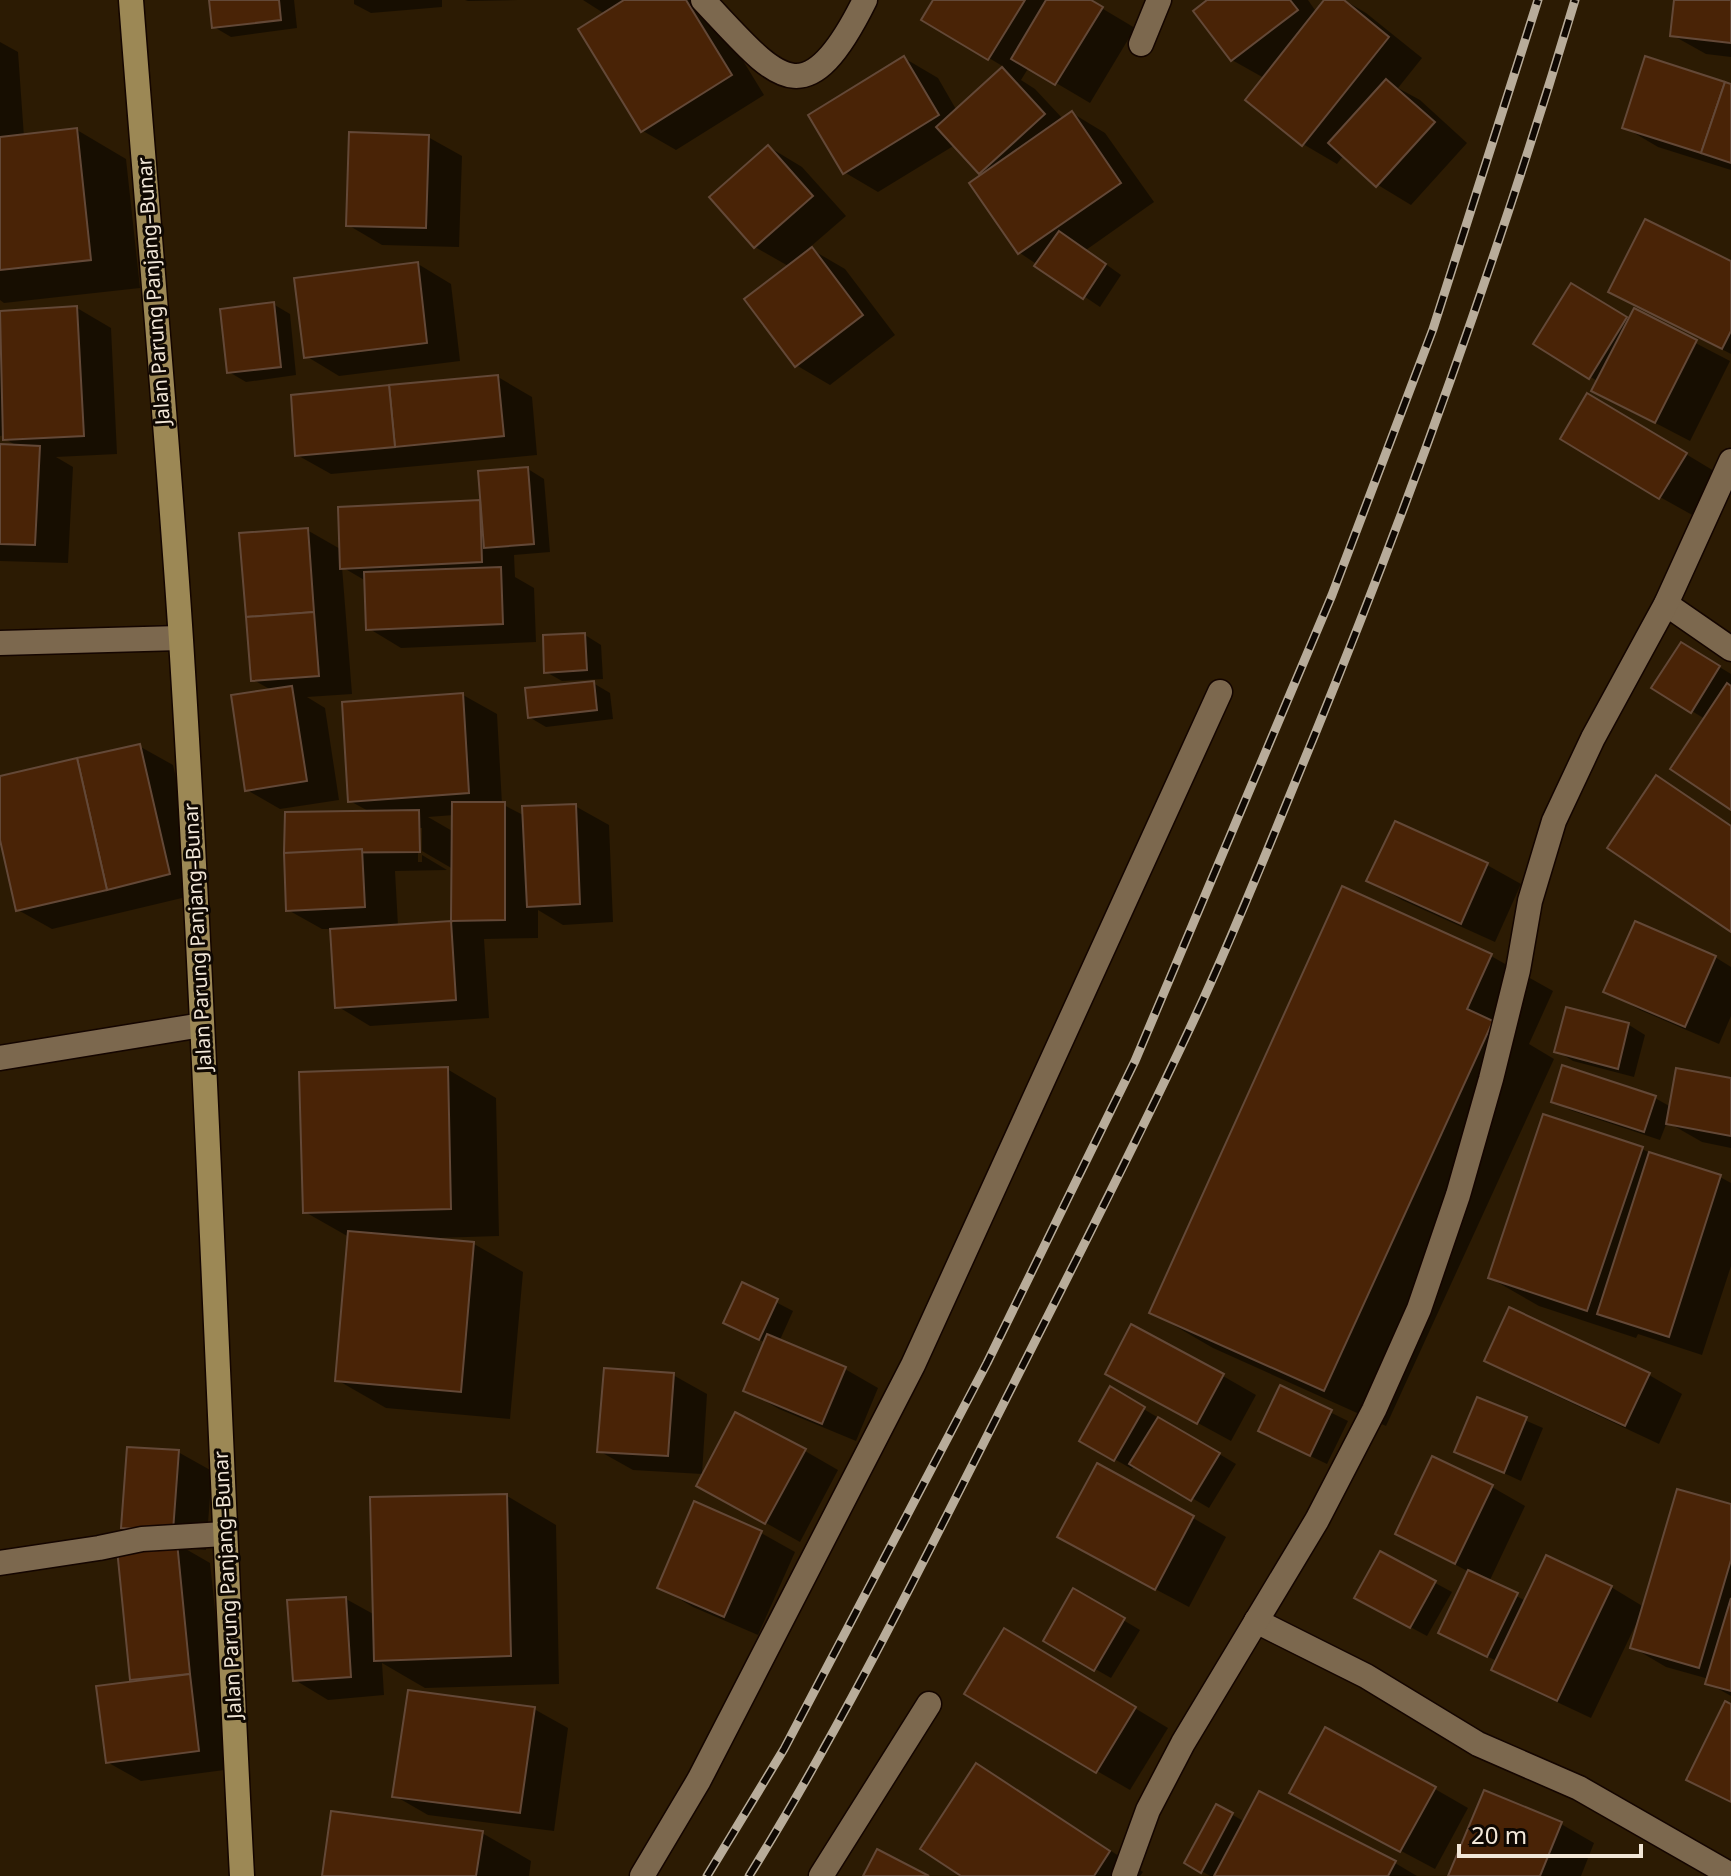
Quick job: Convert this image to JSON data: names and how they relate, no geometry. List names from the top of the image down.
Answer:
{
  "streets": {
    "main road": ["Jalan Parung Panjang–Bunar"]
  },
  "scale_bar": "20 m"
}
